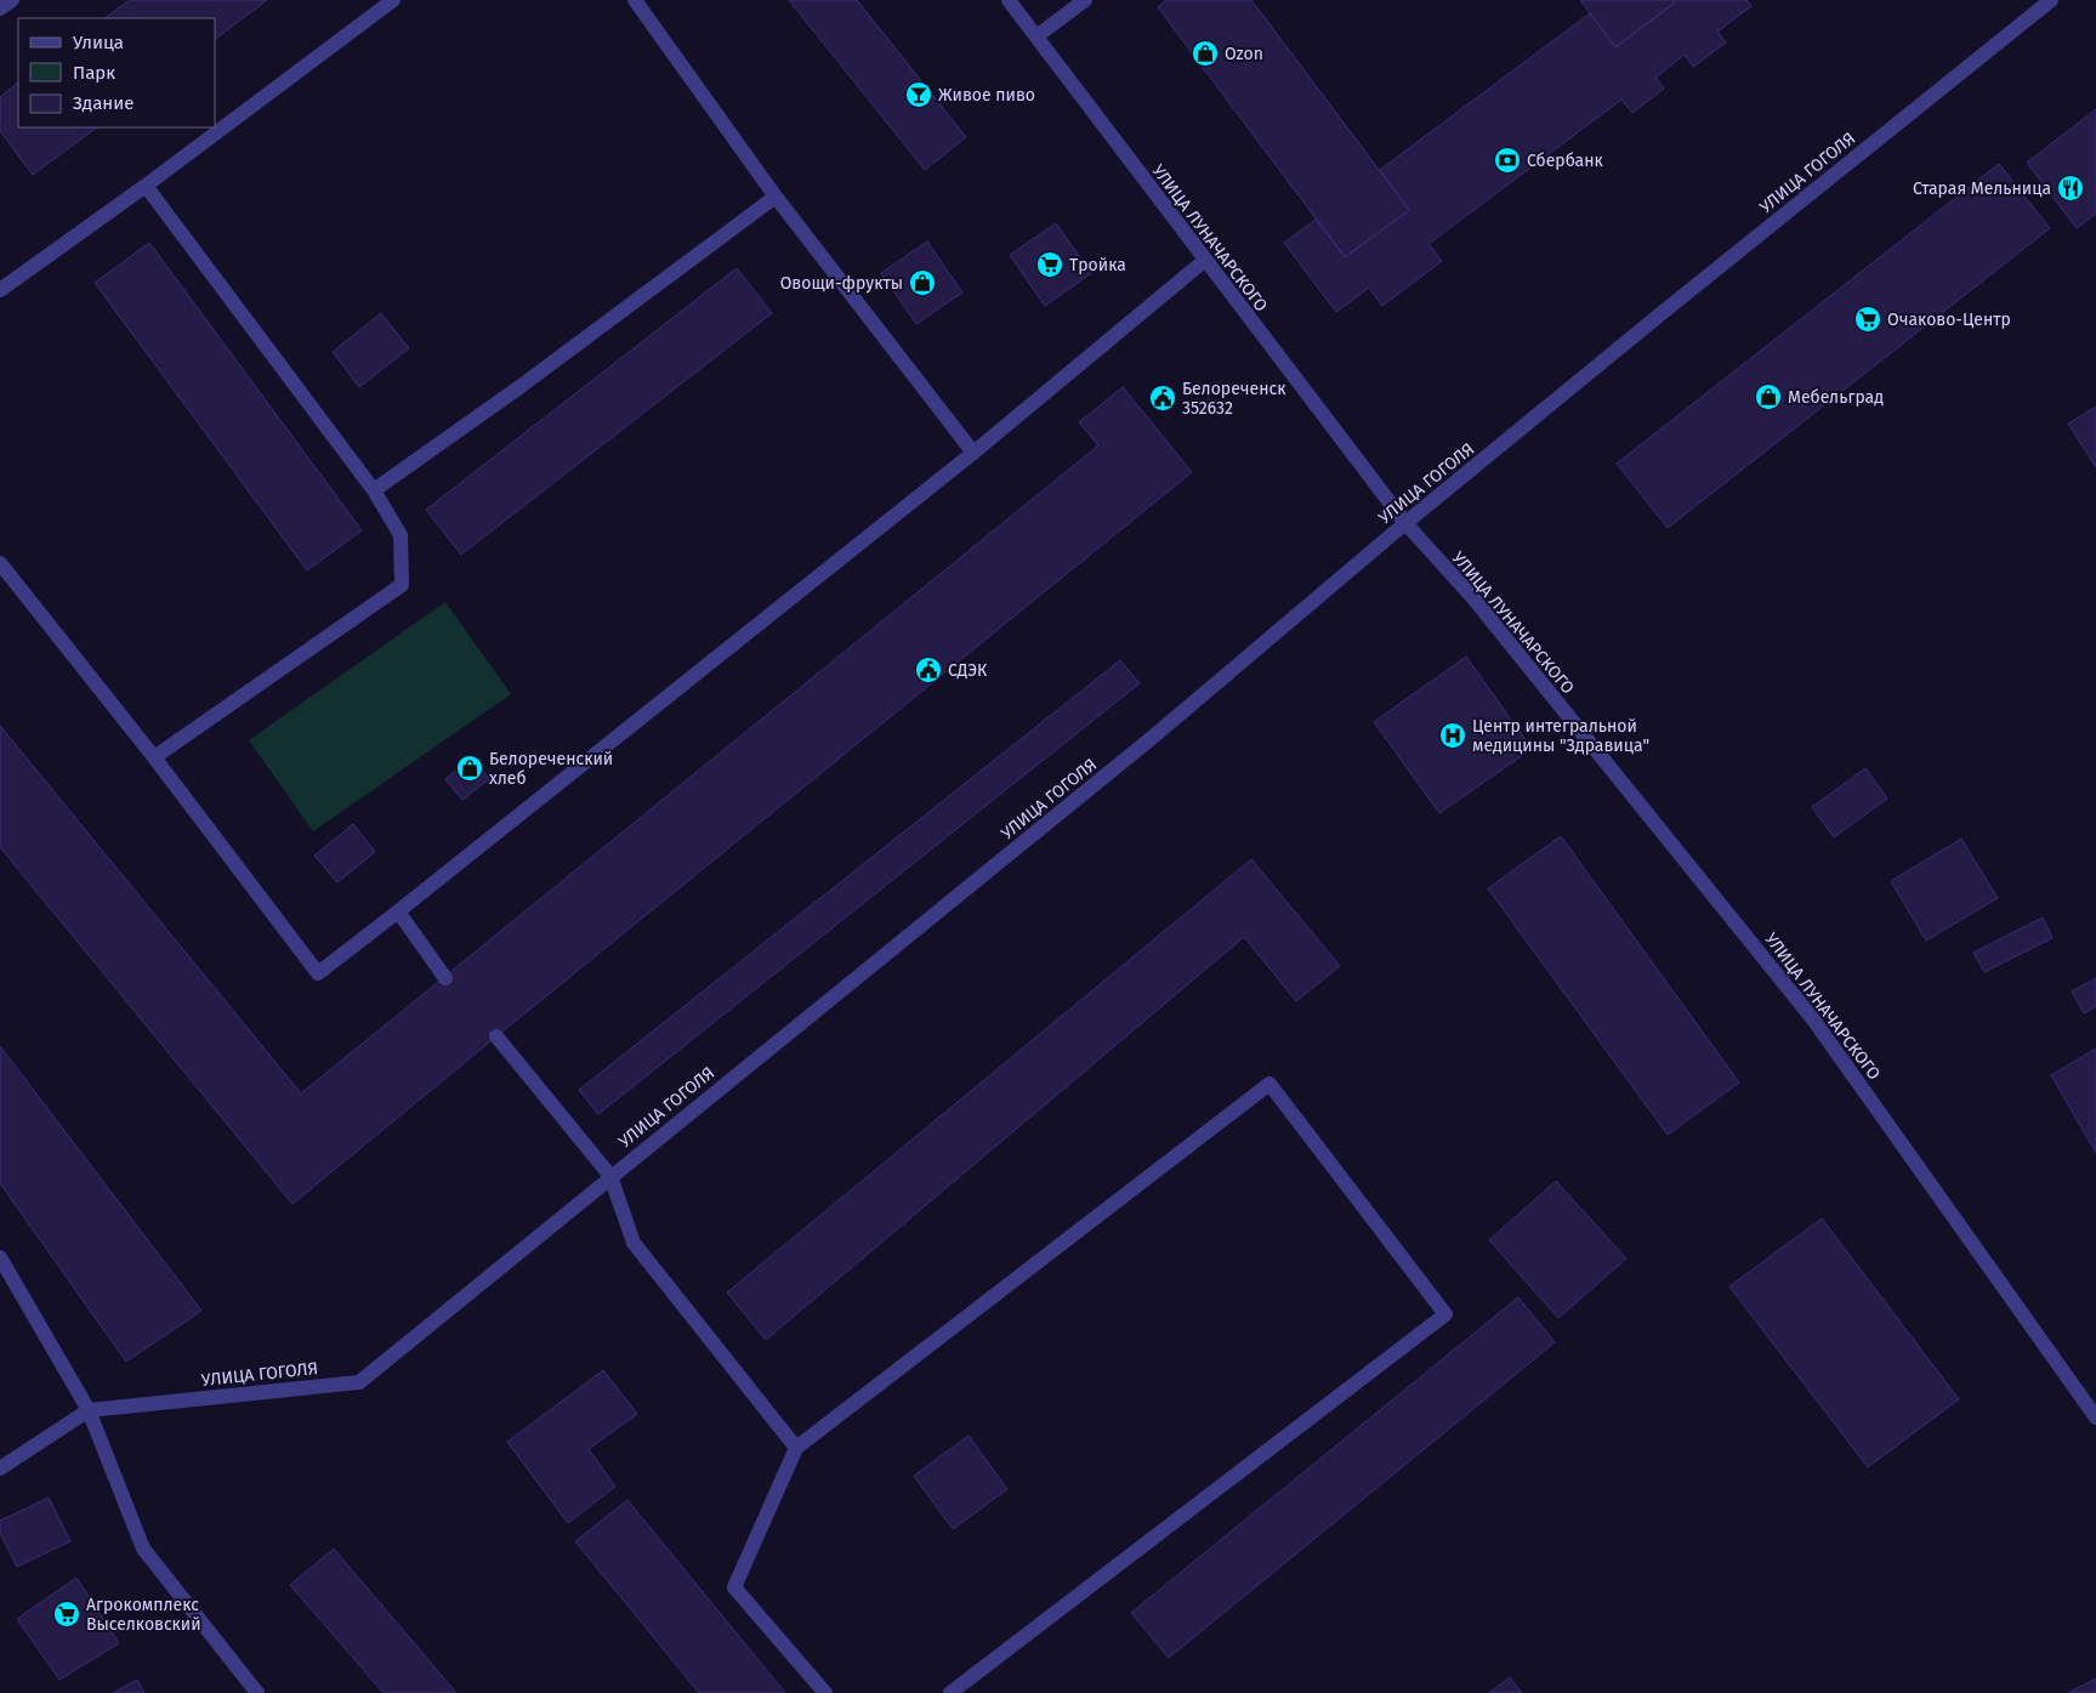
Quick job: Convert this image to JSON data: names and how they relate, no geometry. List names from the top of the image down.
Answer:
{
  "streets": {
    "street": ["УЛИЦА ГОГОЛЯ", "УЛИЦА ЛУНАЧАРСКОГО"]
  },
  "crossings": [
    ["УЛИЦА ГОГОЛЯ", "УЛИЦА ЛУНАЧАРСКОГО"]
  ],
  "places": {
    "shop": [
      "Ozon",
      "Овощи-фрукты",
      "Мебельград",
      "Белореченский хлеб"
    ],
    "bar": ["Живое пиво"],
    "bank": ["Сбербанк"],
    "restaurant": ["Старая Мельница"],
    "supermarket": ["Тройка", "Очаково-Центр", "Агрокомплекс Выселковский"],
    "public building": ["Белореченск 352632", "СДЭК"],
    "hospital": ["Центр интегральной медицины \"Здравица\""]
  },
  "legend": ["Улица", "Парк", "Здание"]
}
